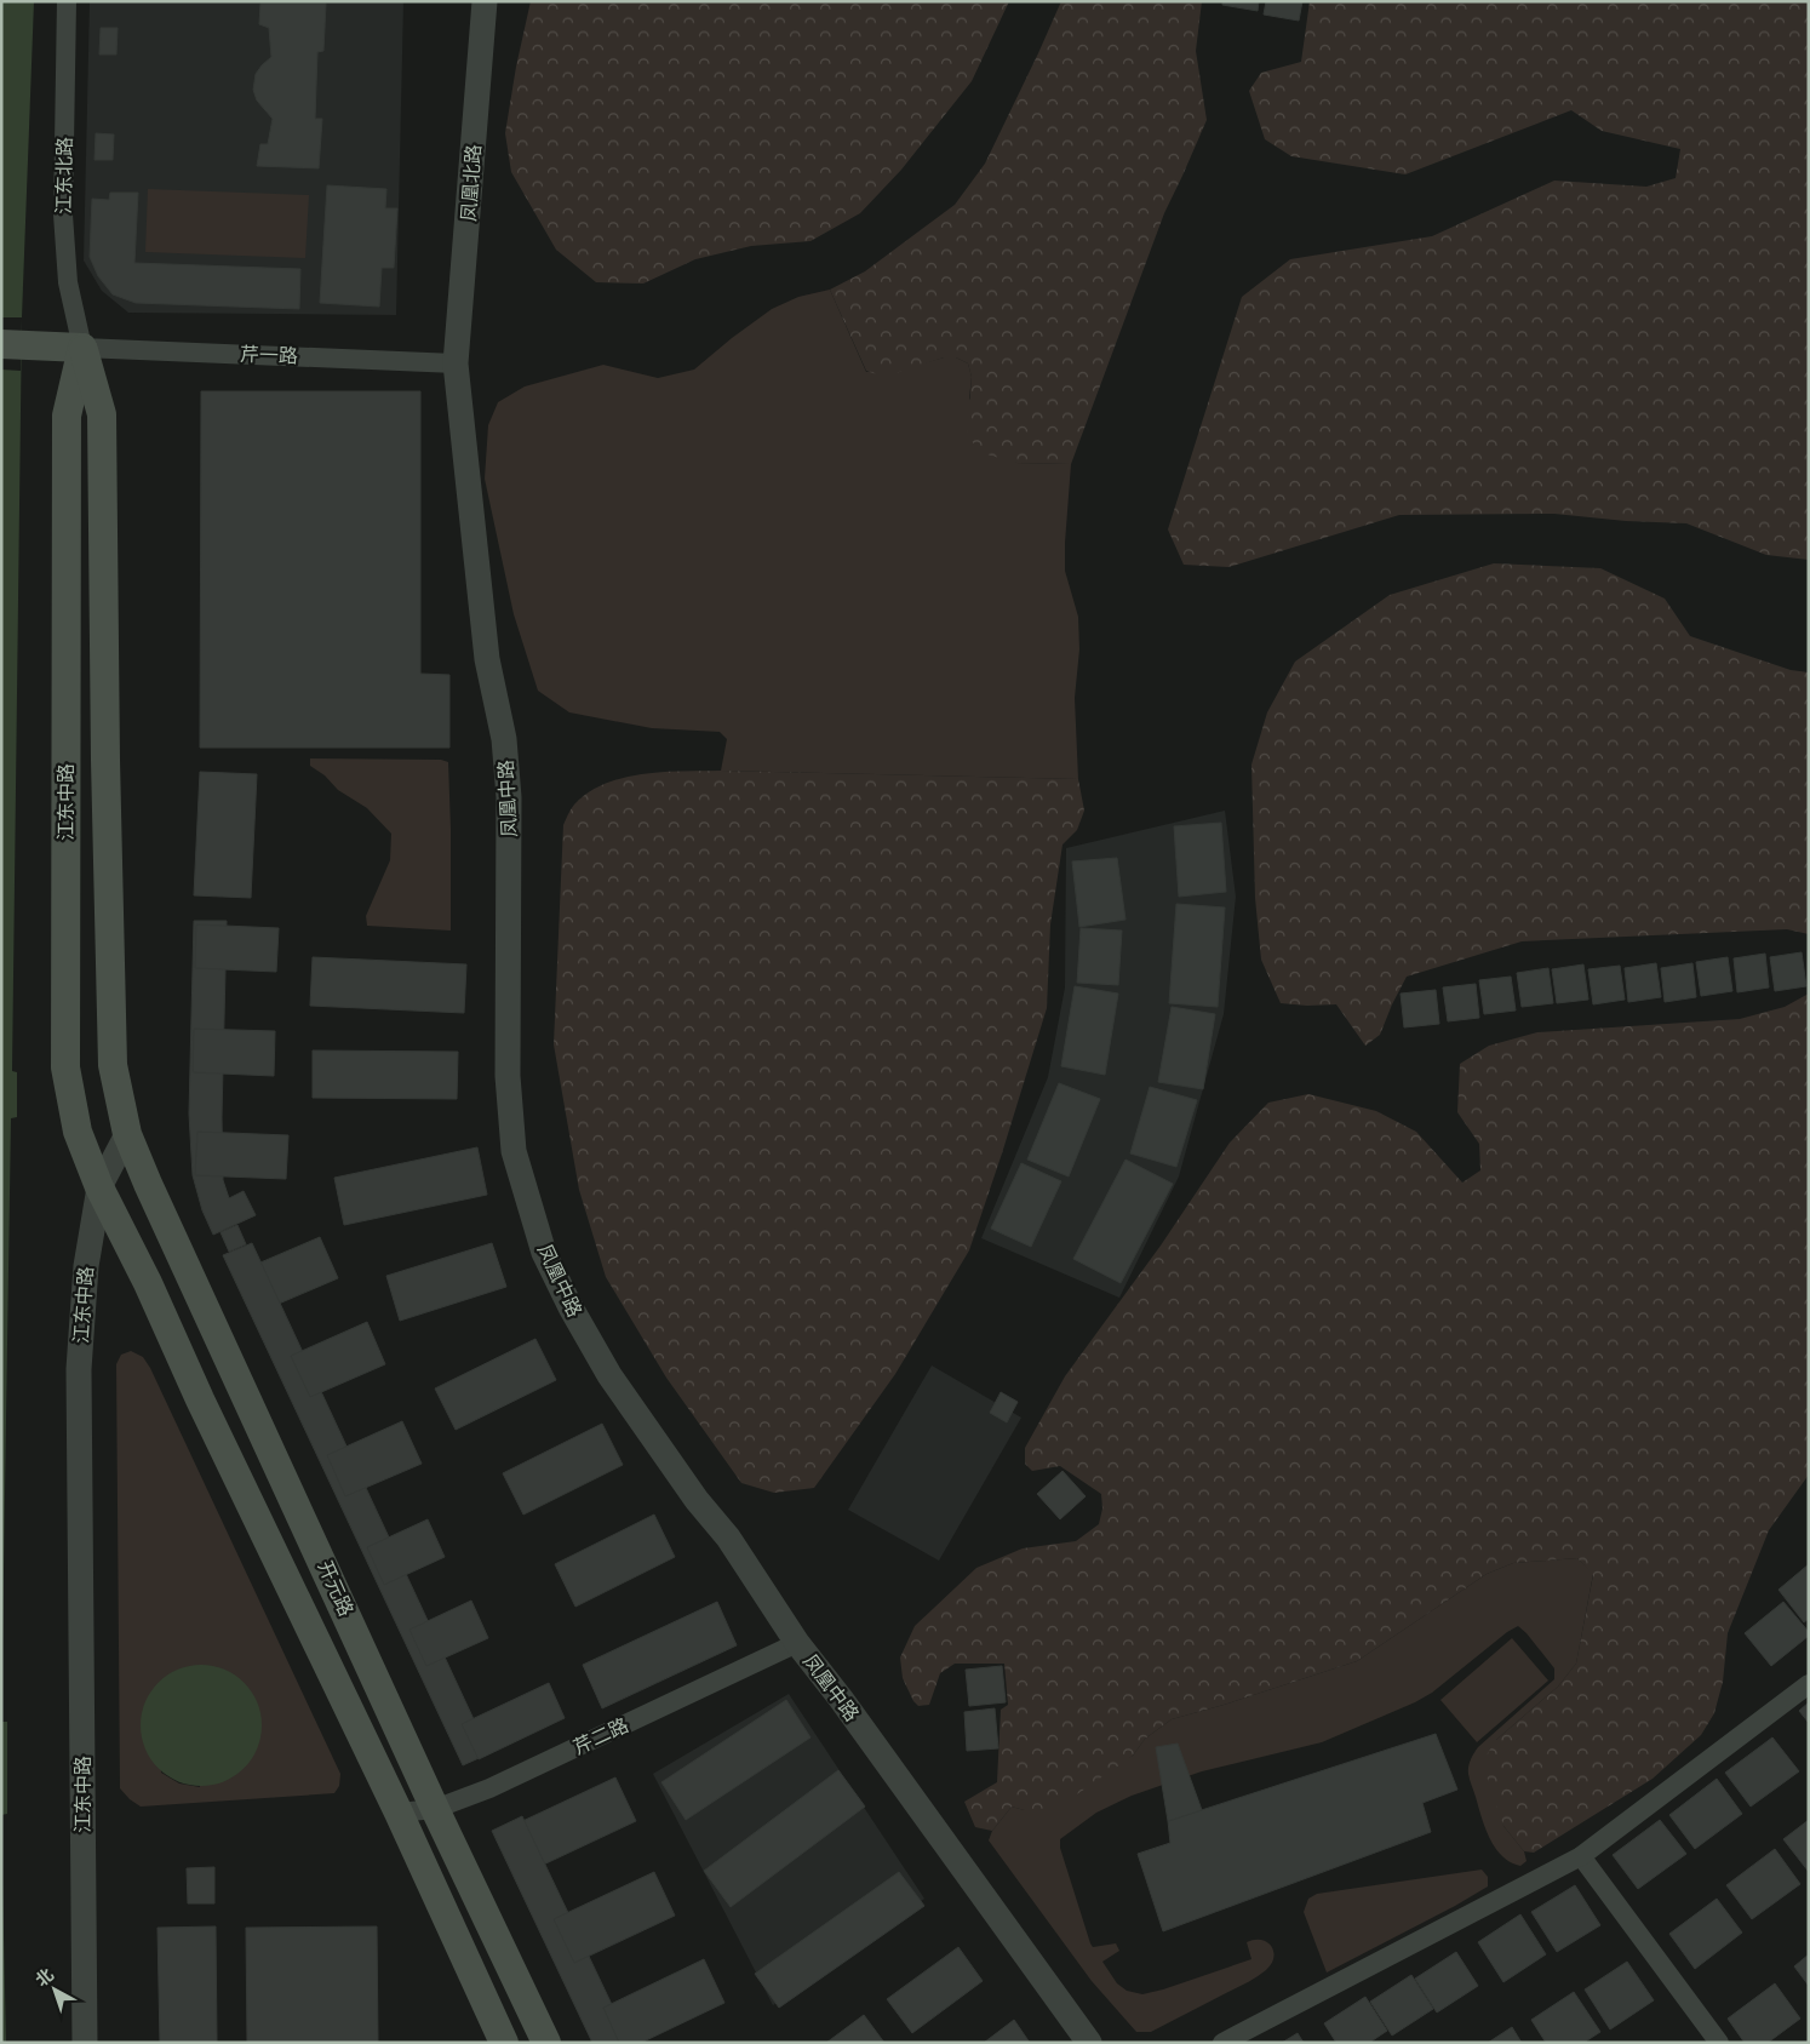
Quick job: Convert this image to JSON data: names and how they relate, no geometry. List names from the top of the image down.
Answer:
{
  "streets": {
    "main road": ["江东中路", "开元路"],
    "street": [
      "江东北路",
      "凤凰北路",
      "芹一路",
      "凤凰中路",
      "芹二路"
    ]
  },
  "crossings": [
    ["江东北路", "芹一路"],
    ["江东北路", "江东中路"],
    ["凤凰北路", "芹一路"],
    ["凤凰北路", "凤凰中路"],
    ["芹一路", "凤凰中路"],
    ["芹一路", "江东中路"],
    ["凤凰中路", "芹二路"],
    ["江东中路", "开元路"],
    ["开元路", "芹二路"]
  ],
  "north": "top left"
}
